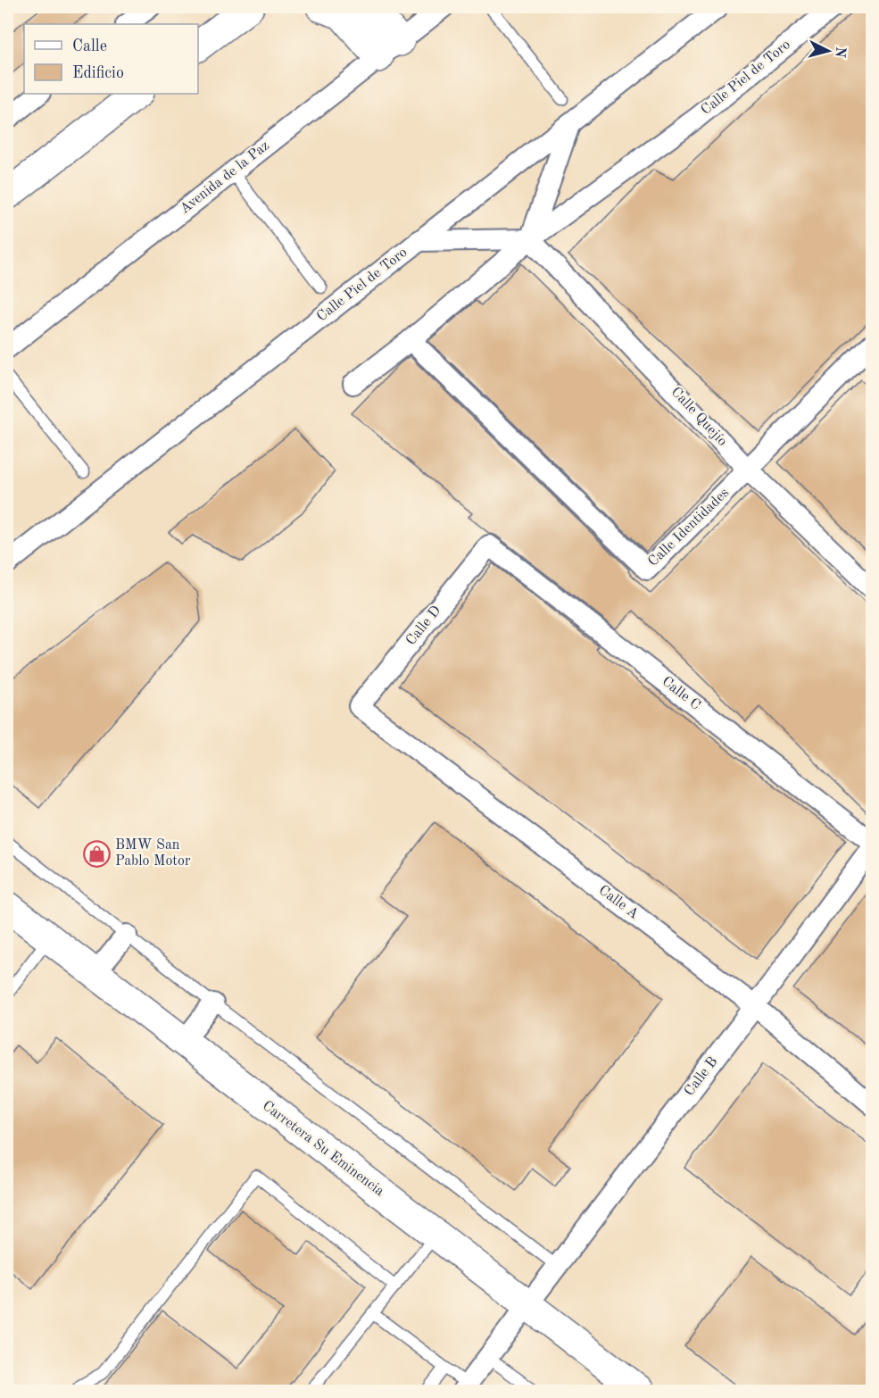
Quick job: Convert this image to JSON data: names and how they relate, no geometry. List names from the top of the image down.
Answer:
{
  "streets": {
    "main road": ["Carretera Su Eminencia"],
    "street": [
      "Calle Piel de Toro",
      "Avenida de la Paz",
      "Calle Quejío",
      "Calle Identidades",
      "Calle D",
      "Calle C",
      "Calle A",
      "Calle B"
    ]
  },
  "crossings": [
    ["Calle Piel de Toro", "Calle Quejío"],
    ["Calle Piel de Toro", "Calle Identidades"],
    ["Calle Quejío", "Calle Identidades"],
    ["Calle D", "Calle C"],
    ["Calle D", "Calle A"],
    ["Calle C", "Calle B"],
    ["Calle A", "Calle B"],
    ["Calle B", "Carretera Su Eminencia"]
  ],
  "places": {
    "shop": ["BMW San Pablo Motor"]
  },
  "legend": ["Calle", "Edificio"],
  "north": "right"
}
